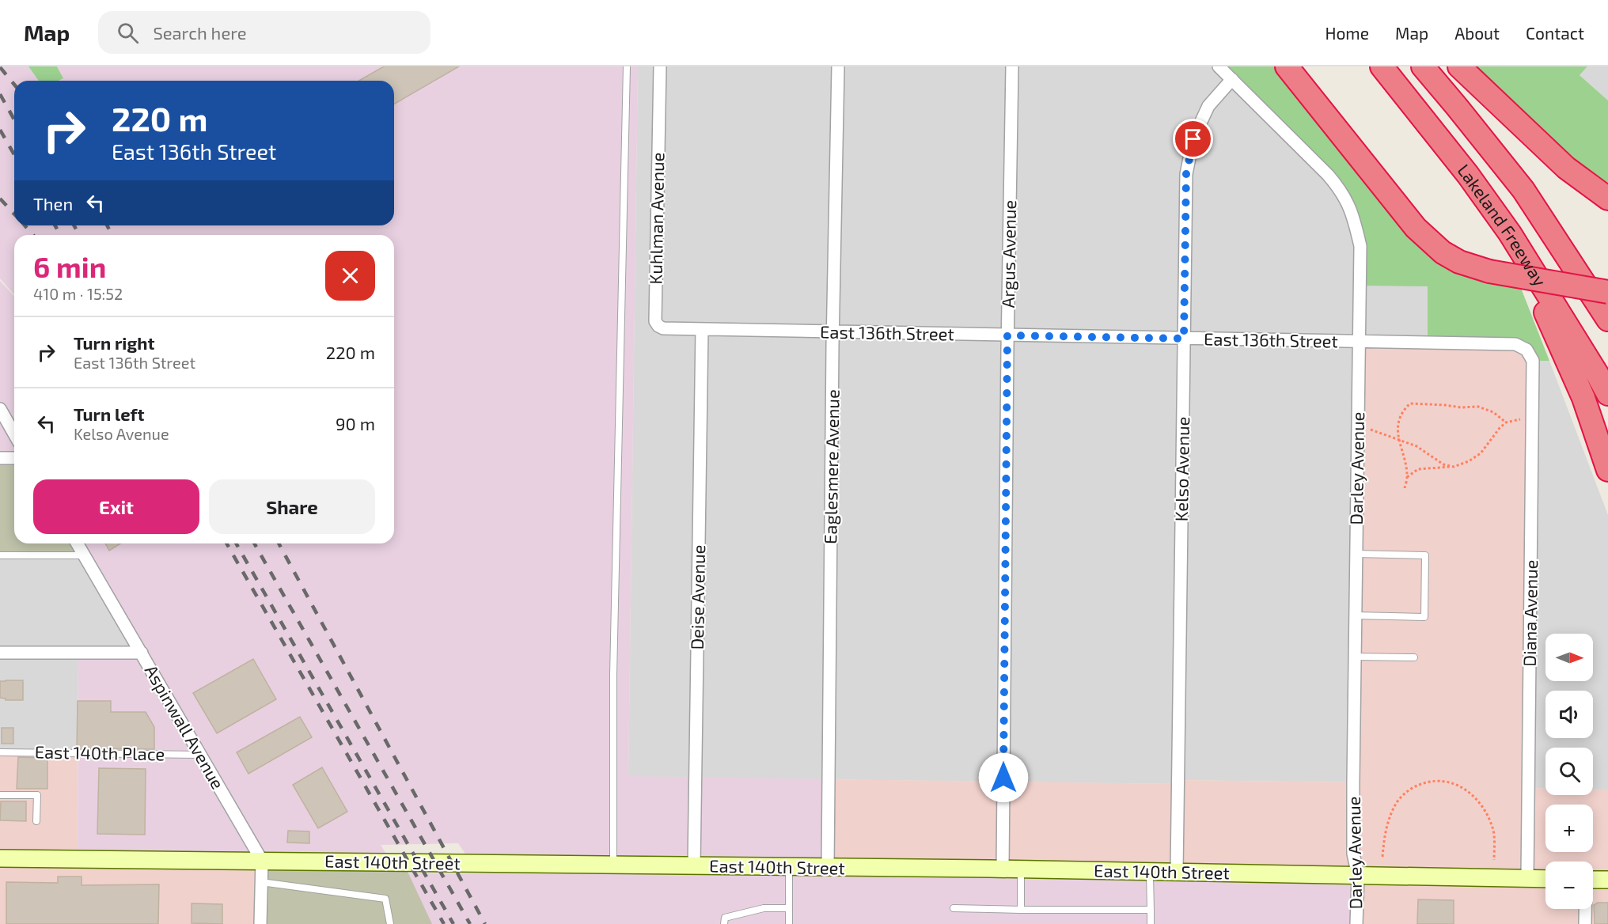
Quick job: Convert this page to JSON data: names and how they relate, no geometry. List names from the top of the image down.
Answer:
{
  "streets": {
    "highway": ["Lakeland Freeway"],
    "street": [
      "Kuhlman Avenue",
      "Argus Avenue",
      "East 136th Street",
      "Eaglesmere Avenue",
      "Darley Avenue",
      "Kelso Avenue",
      "Deise Avenue",
      "Diana Avenue",
      "Aspinwall Avenue",
      "East 140th Street"
    ],
    "lane": ["East 140th Place"]
  },
  "crossings": [
    ["Kuhlman Avenue", "East 136th Street"],
    ["Kuhlman Avenue", "Deise Avenue"],
    ["Argus Avenue", "East 136th Street"],
    ["Argus Avenue", "East 140th Street"],
    ["East 136th Street", "Eaglesmere Avenue"],
    ["East 136th Street", "Darley Avenue"],
    ["East 136th Street", "Kelso Avenue"],
    ["East 136th Street", "Deise Avenue"],
    ["East 136th Street", "Diana Avenue"],
    ["Eaglesmere Avenue", "East 140th Street"],
    ["Darley Avenue", "Kelso Avenue"],
    ["Darley Avenue", "East 140th Street"],
    ["Kelso Avenue", "East 140th Street"],
    ["Deise Avenue", "East 140th Street"],
    ["Diana Avenue", "East 140th Street"],
    ["Aspinwall Avenue", "East 140th Place"],
    ["Aspinwall Avenue", "East 140th Street"]
  ],
  "north": "right",
  "page": {
    "header": "Map",
    "search": "Search here",
    "nav": [
      "Home",
      "Map",
      "About",
      "Contact"
    ],
    "turn": ["220 m", "East 136th Street"],
    "then": "Then",
    "heading": ["6 min", "410 m · 15:52"],
    "list": [
      {
        "name": "Turn right",
        "note": "East 136th Street",
        "value": "220 m"
      },
      {
        "name": "Turn left",
        "note": "Kelso Avenue",
        "value": "90 m"
      }
    ],
    "buttons": ["Exit", "Share"],
    "map_buttons": ["+", "−"]
  }
}
